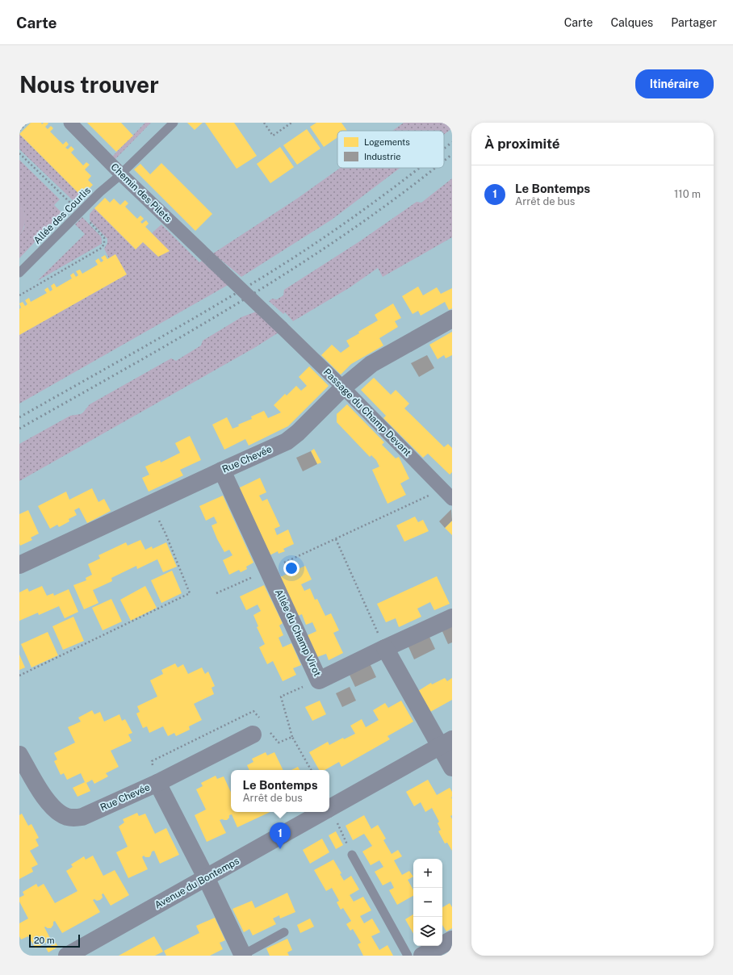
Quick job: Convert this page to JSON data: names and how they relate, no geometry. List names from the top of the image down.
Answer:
{
  "streets": {
    "street": [
      "Chemin des Pilets",
      "Passage du Champ Devant",
      "Rue Chevée",
      "Allée du Champ Virot",
      "Avenue du Bontemps"
    ],
    "lane": ["Allée des Courlis"]
  },
  "crossings": [
    ["Chemin des Pilets", "Allée des Courlis"],
    ["Chemin des Pilets", "Passage du Champ Devant"],
    ["Passage du Champ Devant", "Rue Chevée"],
    ["Rue Chevée", "Allée du Champ Virot"],
    ["Rue Chevée", "Avenue du Bontemps"]
  ],
  "legend": ["Logements", "Industrie"],
  "scale_bar": "20 m",
  "page": {
    "header": "Carte",
    "nav": ["Carte", "Calques", "Partager"],
    "buttons": "Itinéraire",
    "title": "Nous trouver",
    "heading": "À proximité",
    "list": [
      {
        "mark": "1",
        "name": "Le Bontemps",
        "note": "Arrêt de bus",
        "value": "110 m"
      }
    ],
    "popup": ["Le Bontemps", "Arrêt de bus"],
    "pins": "1",
    "map_buttons": ["+", "−"],
    "scale": "20 m"
  }
}
